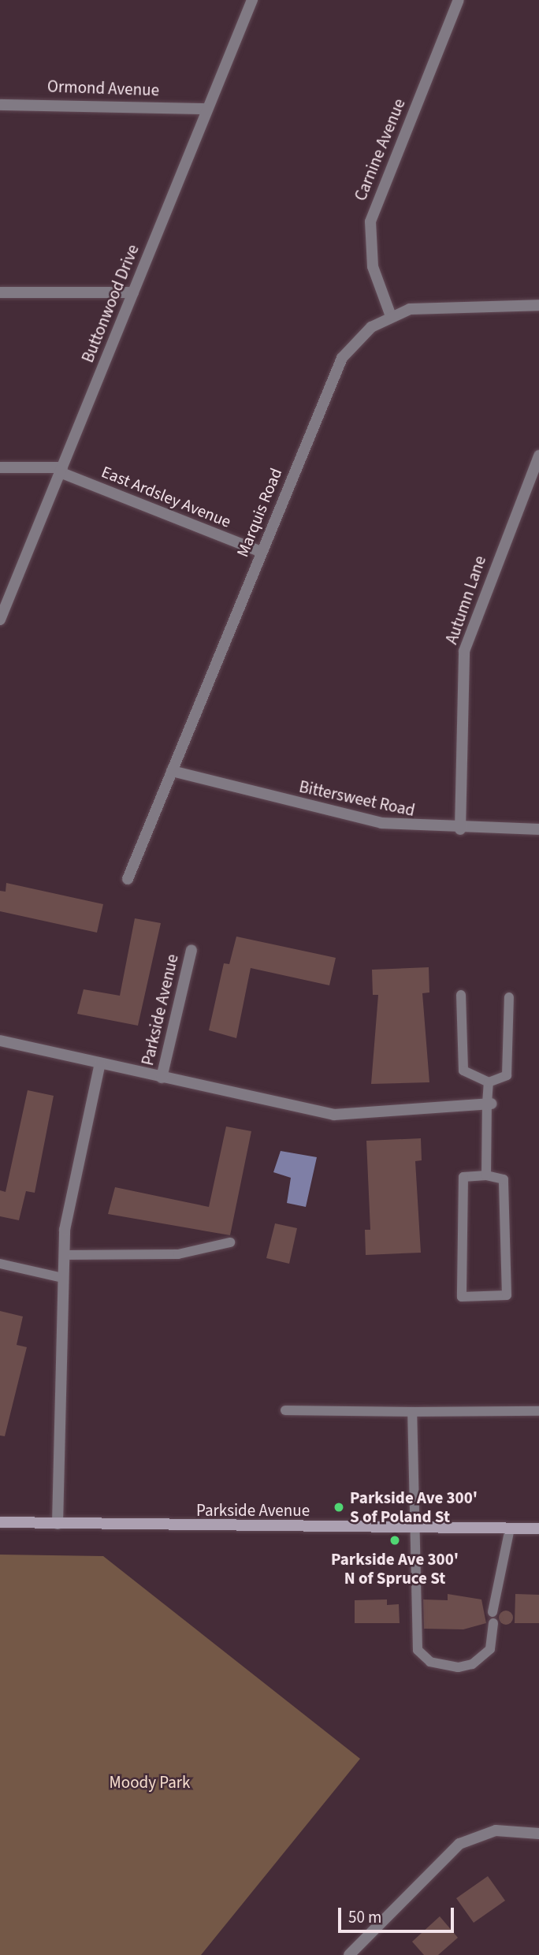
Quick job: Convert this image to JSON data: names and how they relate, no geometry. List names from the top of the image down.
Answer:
{
  "streets": {
    "main road": ["Parkside Avenue"],
    "street": [
      "Ormond Avenue",
      "Carnine Avenue",
      "Buttonwood Drive",
      "East Ardsley Avenue",
      "Marquis Road",
      "Autumn Lane",
      "Bittersweet Road"
    ]
  },
  "crossings": [
    ["Ormond Avenue", "Buttonwood Drive"],
    ["Carnine Avenue", "Marquis Road"],
    ["Buttonwood Drive", "East Ardsley Avenue"],
    ["East Ardsley Avenue", "Marquis Road"],
    ["Marquis Road", "Bittersweet Road"],
    ["Autumn Lane", "Bittersweet Road"]
  ],
  "parks": ["Moody Park"],
  "places": ["Parkside Ave 300' S of Poland St", "Parkside Ave 300' N of Spruce St"],
  "scale_bar": "50 m"
}
